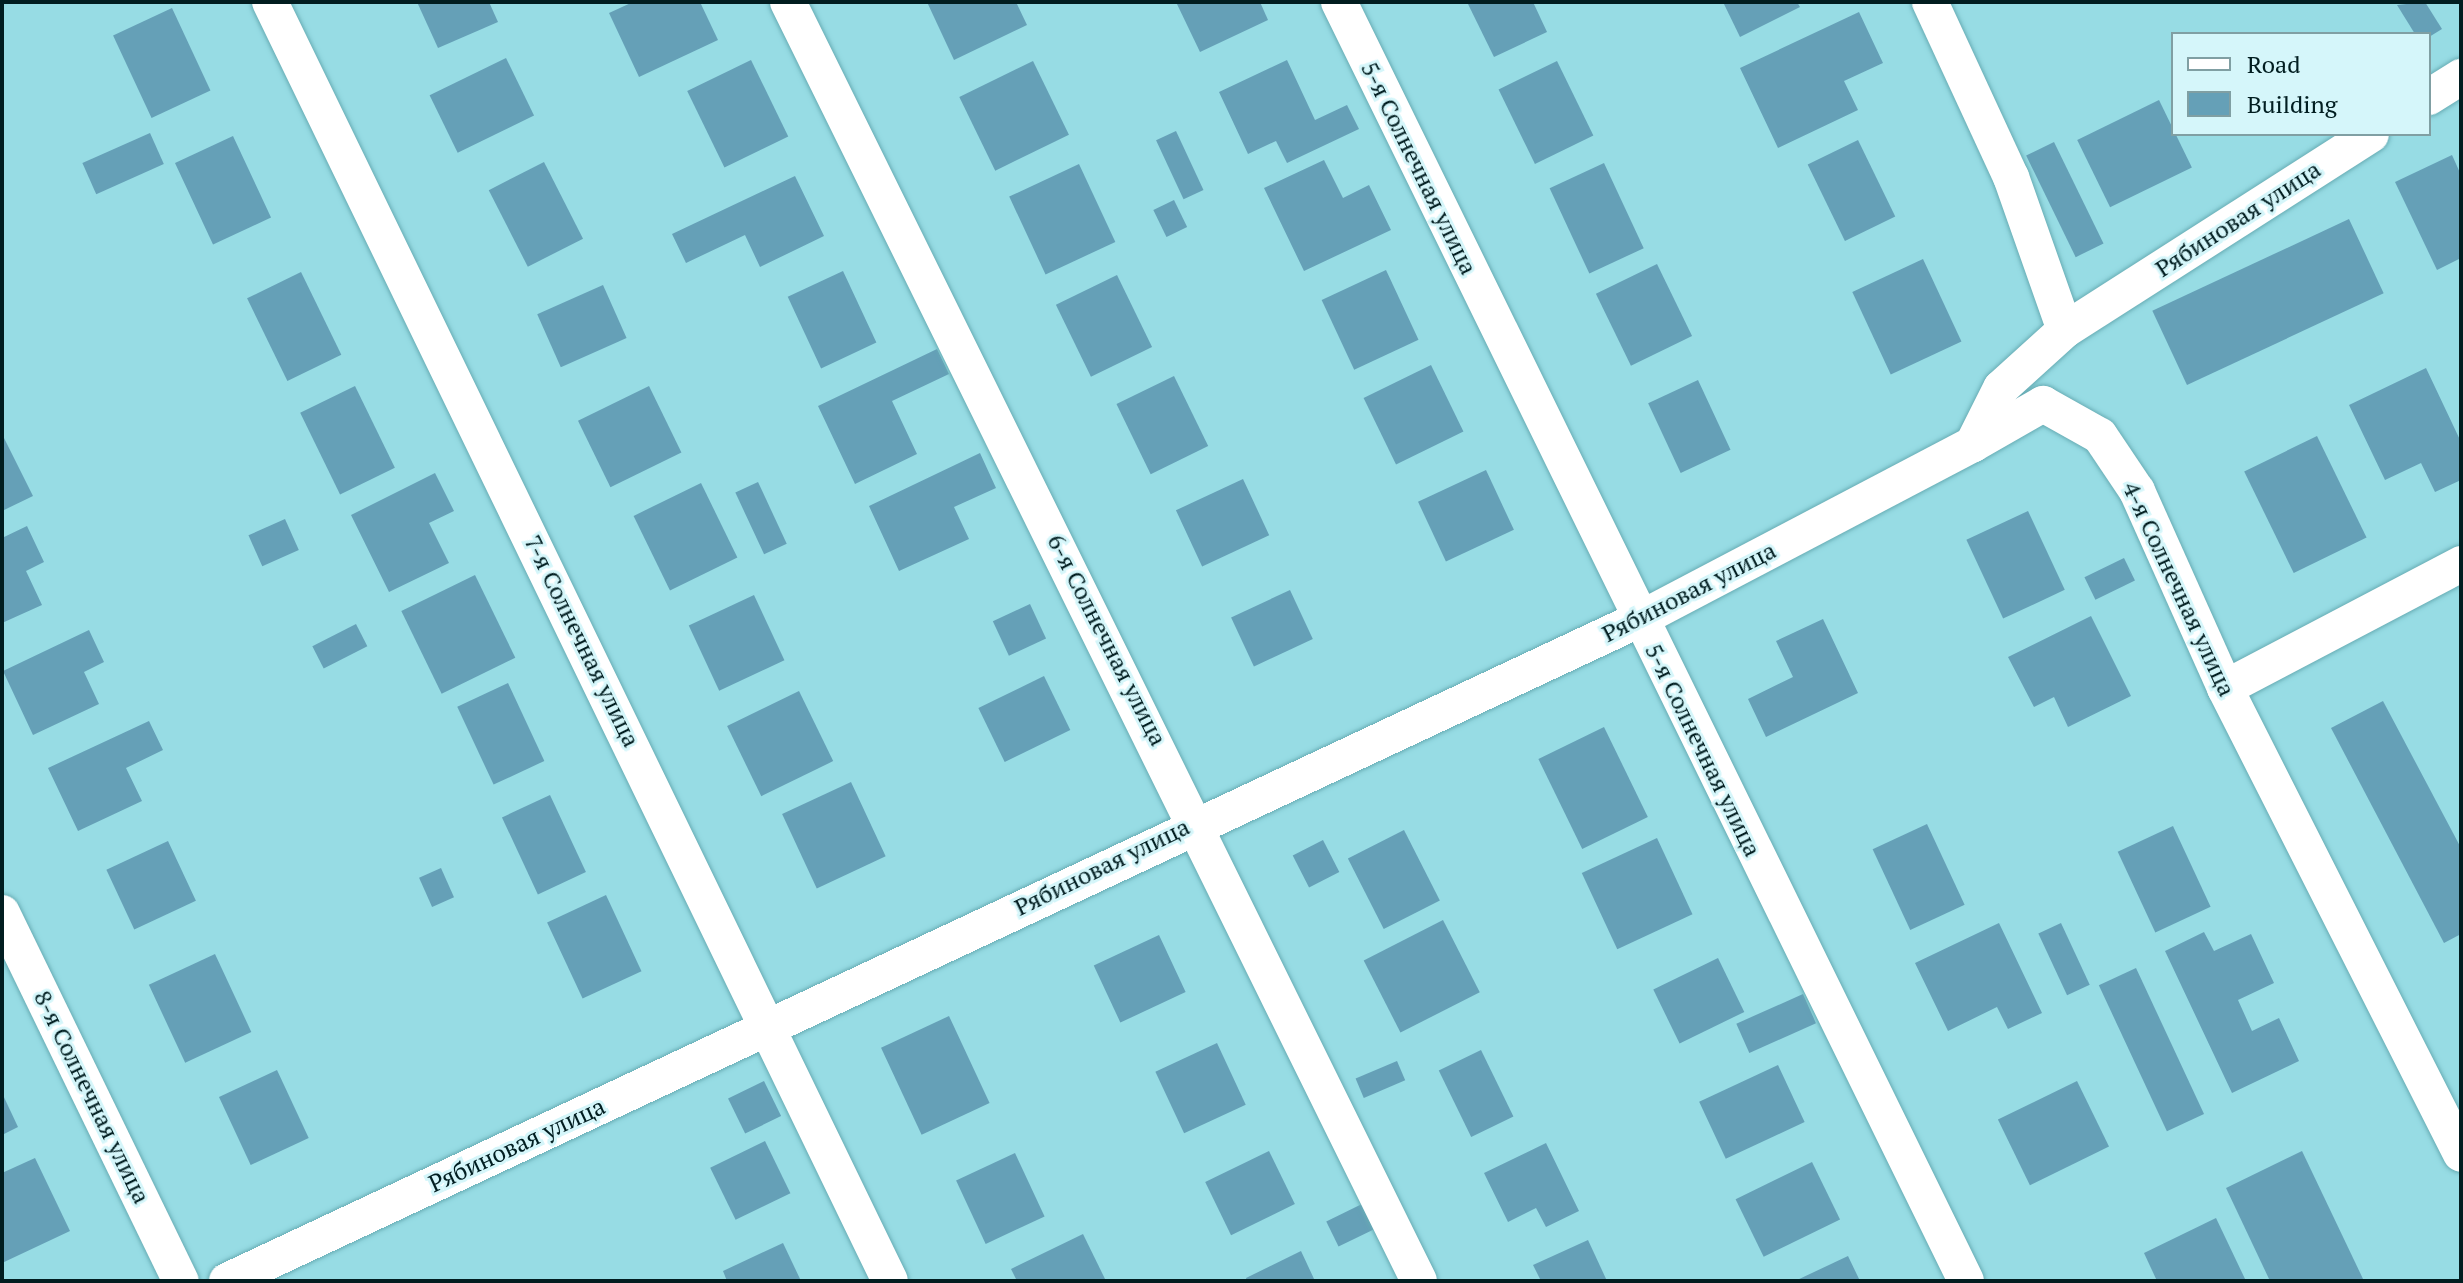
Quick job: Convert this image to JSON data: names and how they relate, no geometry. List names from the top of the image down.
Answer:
{
  "streets": {
    "street": [
      "5-я Солнечная улица",
      "Рябиновая улица",
      "4-я Солнечная улица",
      "6-я Солнечная улица",
      "7-я Солнечная улица",
      "8-я Солнечная улица"
    ]
  },
  "crossings": [
    ["5-я Солнечная улица", "Рябиновая улица"],
    ["Рябиновая улица", "4-я Солнечная улица"],
    ["Рябиновая улица", "6-я Солнечная улица"],
    ["Рябиновая улица", "7-я Солнечная улица"]
  ],
  "legend": ["Road", "Building"]
}
